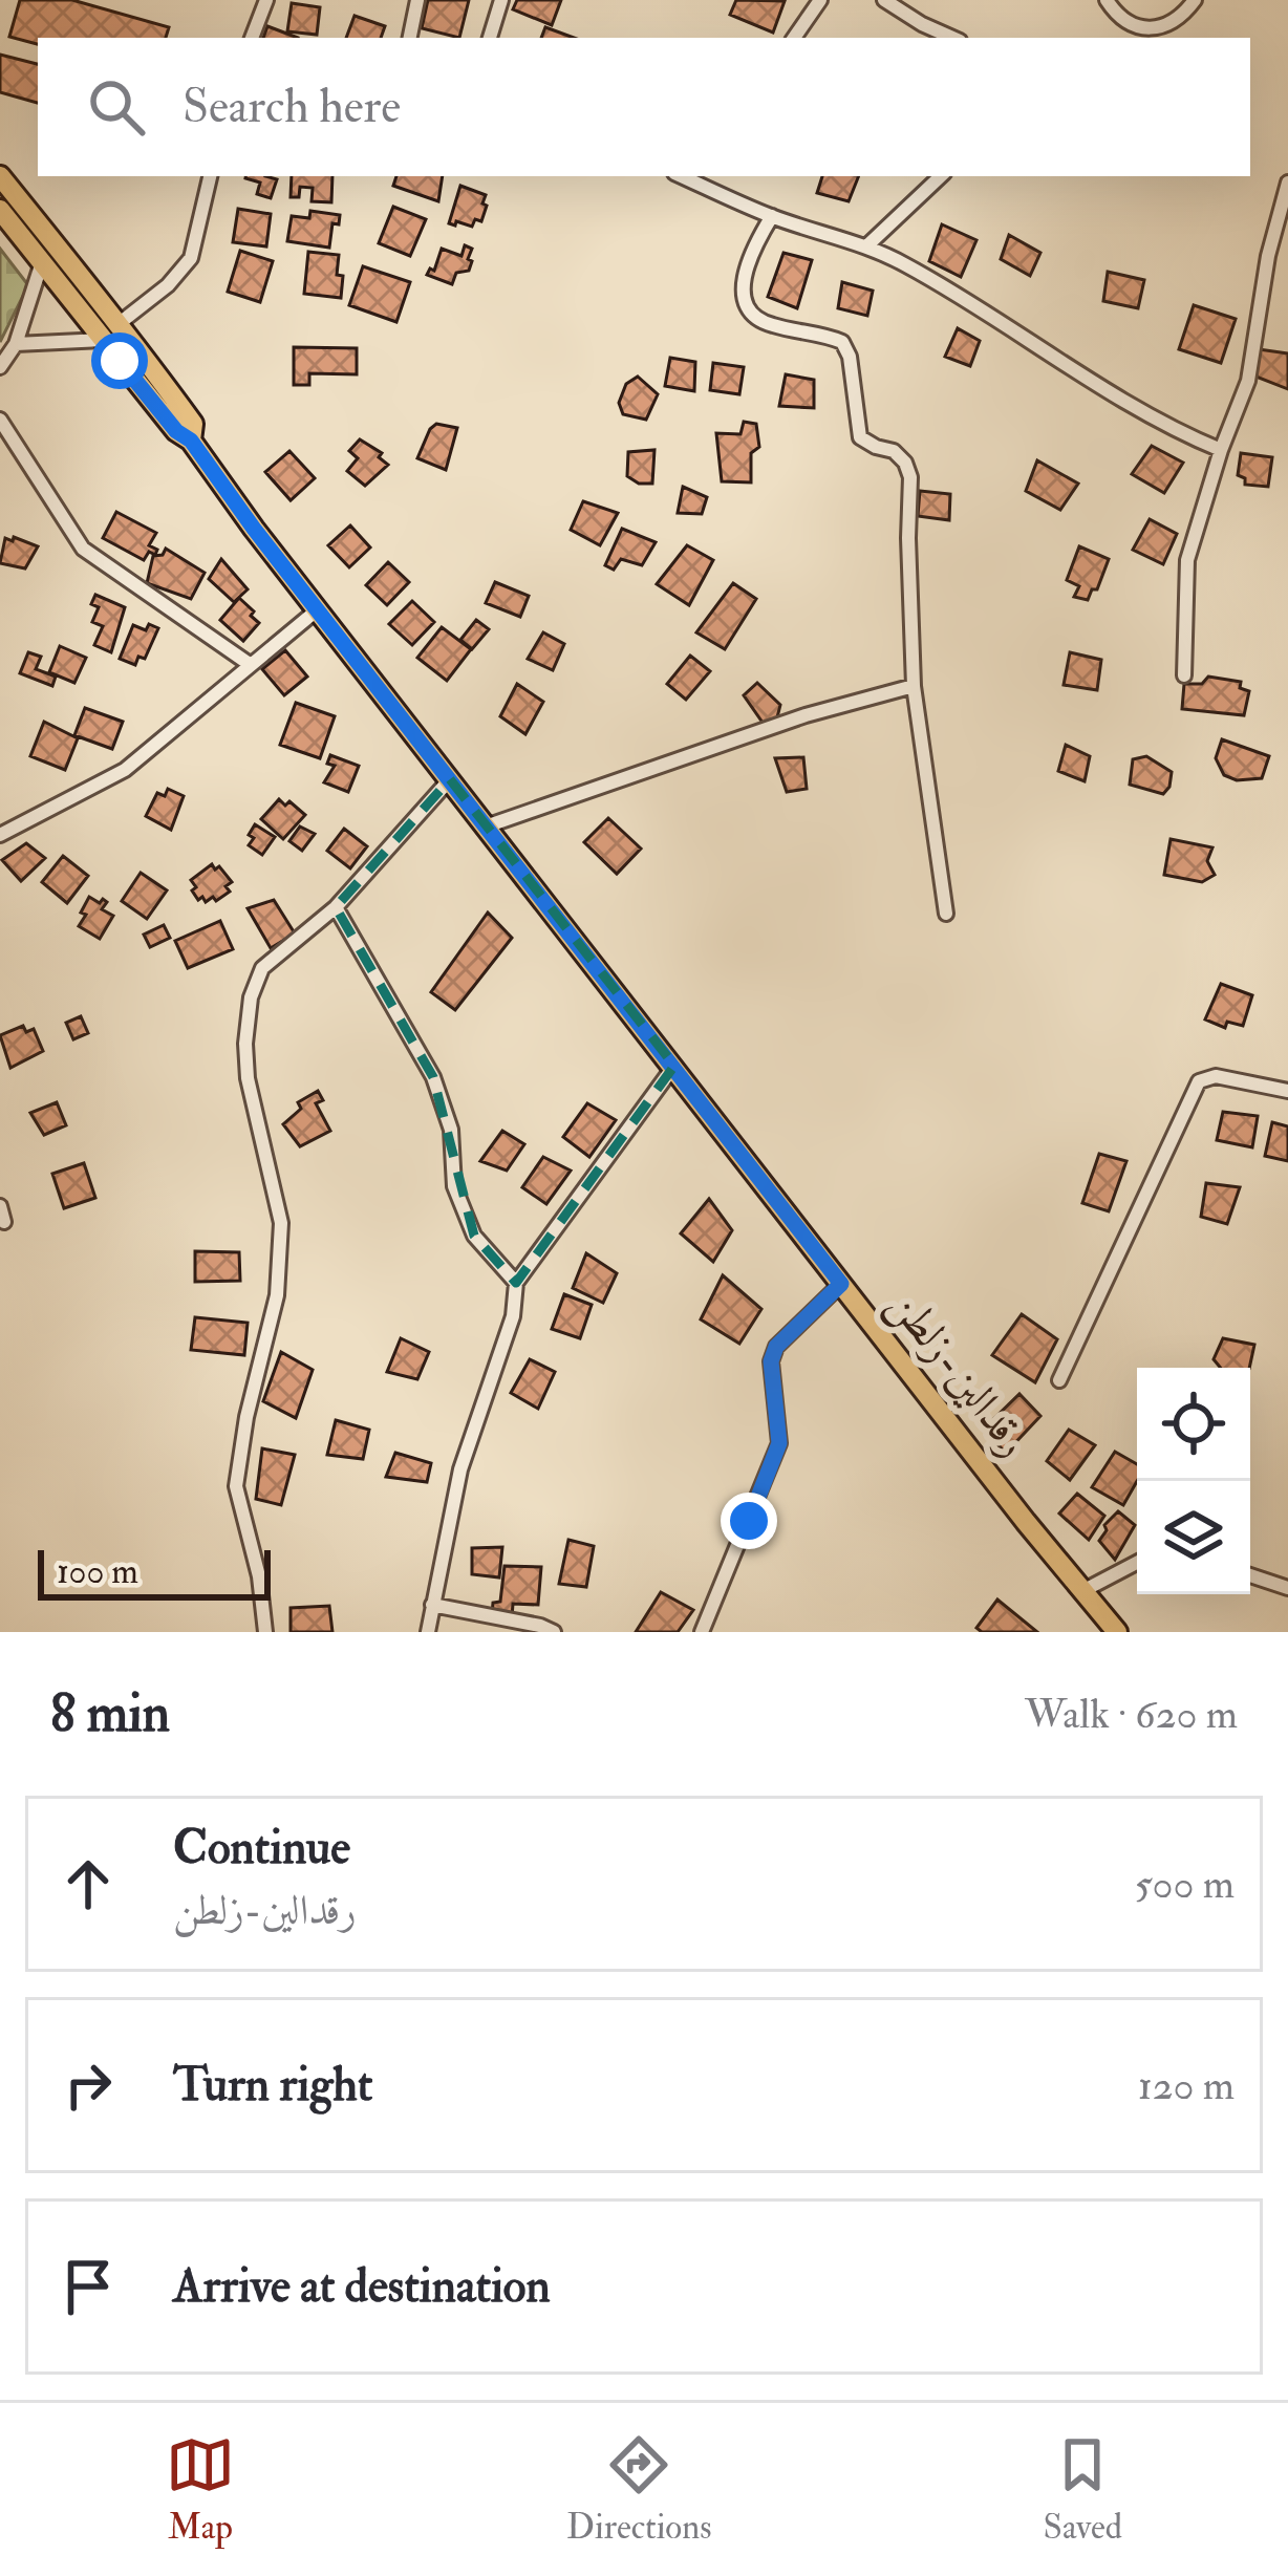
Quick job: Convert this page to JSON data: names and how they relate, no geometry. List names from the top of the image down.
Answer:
{
  "streets": {
    "main road": ["رقدالين-زلطن"]
  },
  "scale_bar": "100 m",
  "page": {
    "search": "Search here",
    "scale": "100 m",
    "heading": ["8 min", "Walk · 620 m"],
    "list": [
      ["Continue", "رقدالين-زلطن", "500 m"],
      ["Turn right", "120 m"],
      "Arrive at destination"
    ],
    "nav": ["Map", "Directions", "Saved"]
  }
}
